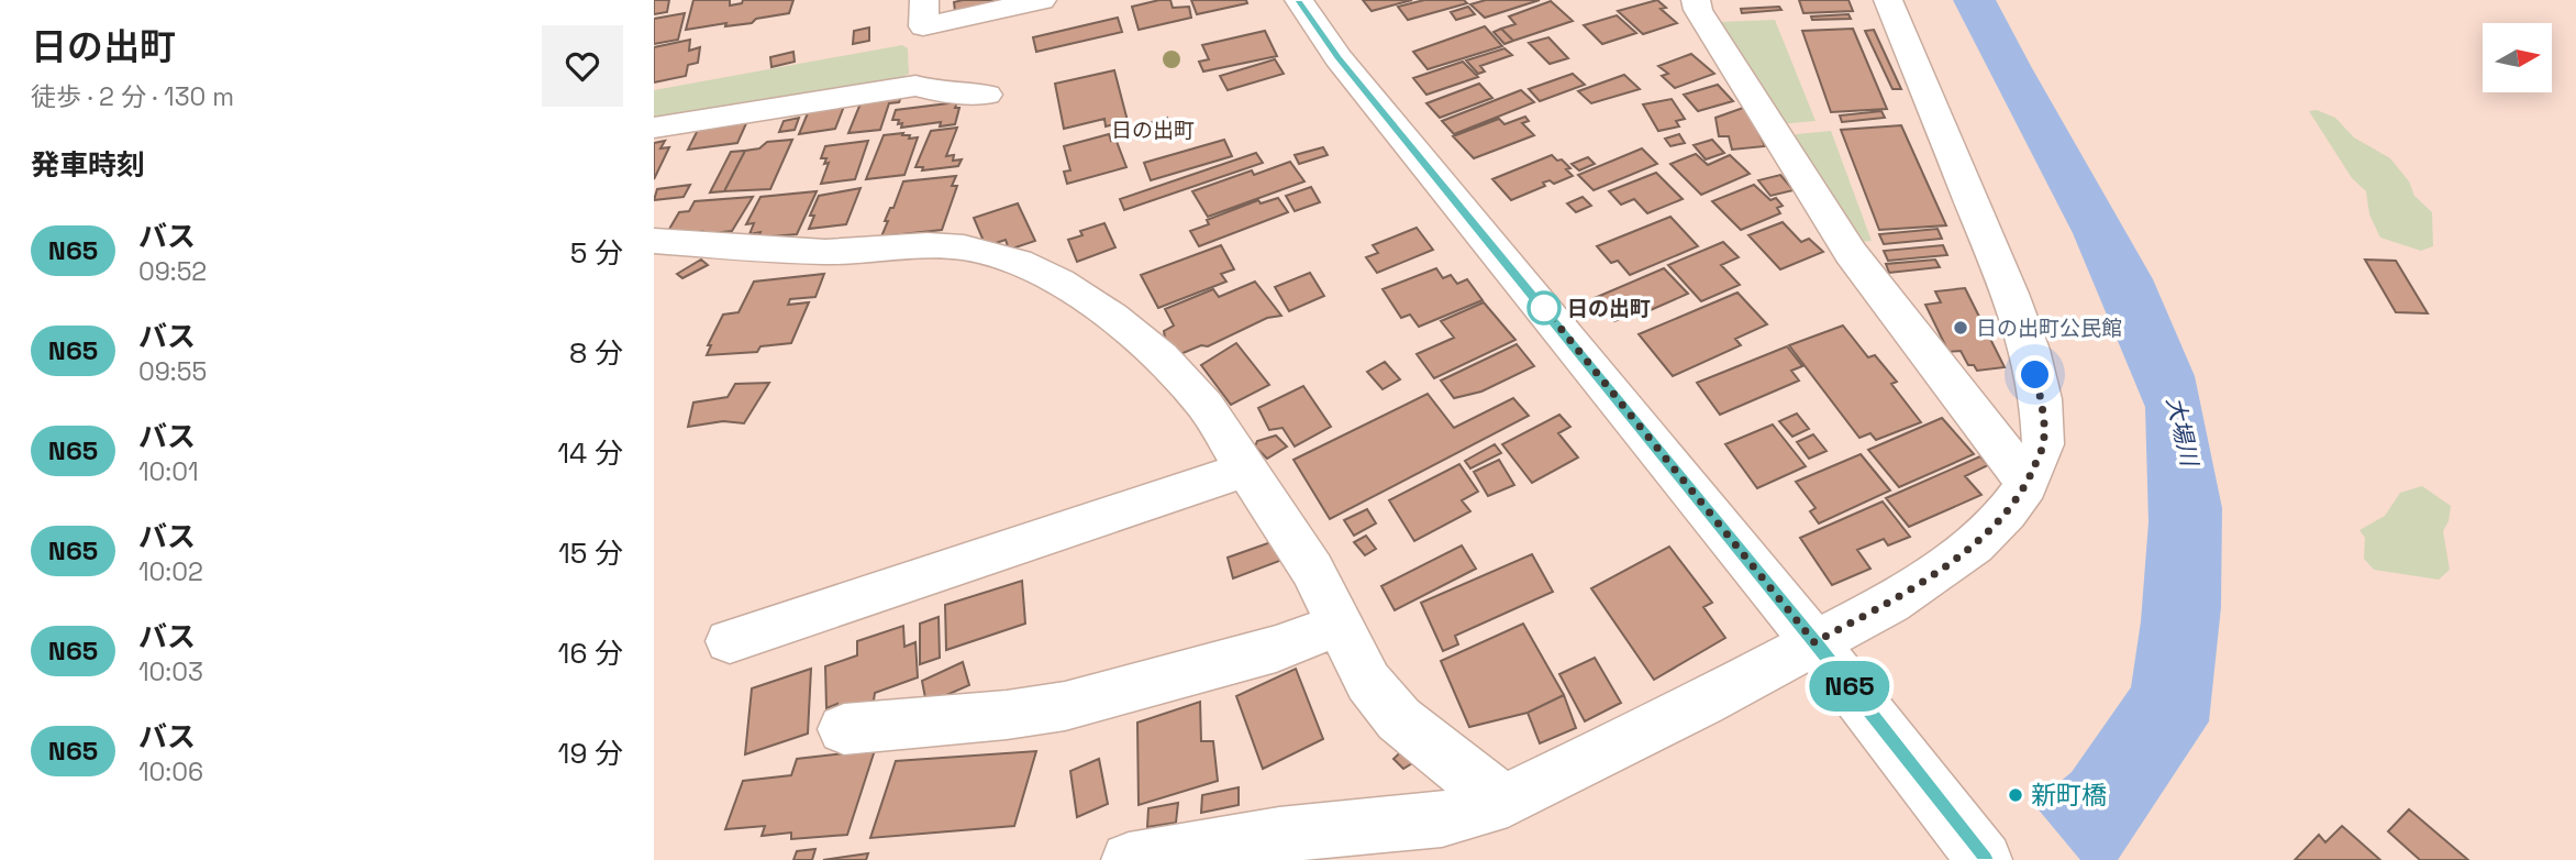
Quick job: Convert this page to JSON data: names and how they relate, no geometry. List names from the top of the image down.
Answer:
{
  "districts": ["日の出町"],
  "water": ["大場川"],
  "places": ["日の出町", "日の出町公民館", "新町橋"],
  "lines": ["bus line N65"],
  "north": "right",
  "page": {
    "heading": [
      ["日の出町", "徒歩 · 2 分 · 130 m"],
      "発車時刻"
    ],
    "on_map": "N65",
    "list": [
      {
        "mark": "N65",
        "name": "バス",
        "note": "09:52",
        "value": "5 分"
      },
      {
        "mark": "N65",
        "name": "バス",
        "note": "09:55",
        "value": "8 分"
      },
      {
        "mark": "N65",
        "name": "バス",
        "note": "10:01",
        "value": "14 分"
      },
      {
        "mark": "N65",
        "name": "バス",
        "note": "10:02",
        "value": "15 分"
      },
      {
        "mark": "N65",
        "name": "バス",
        "note": "10:03",
        "value": "16 分"
      },
      {
        "mark": "N65",
        "name": "バス",
        "note": "10:06",
        "value": "19 分"
      }
    ]
  }
}
